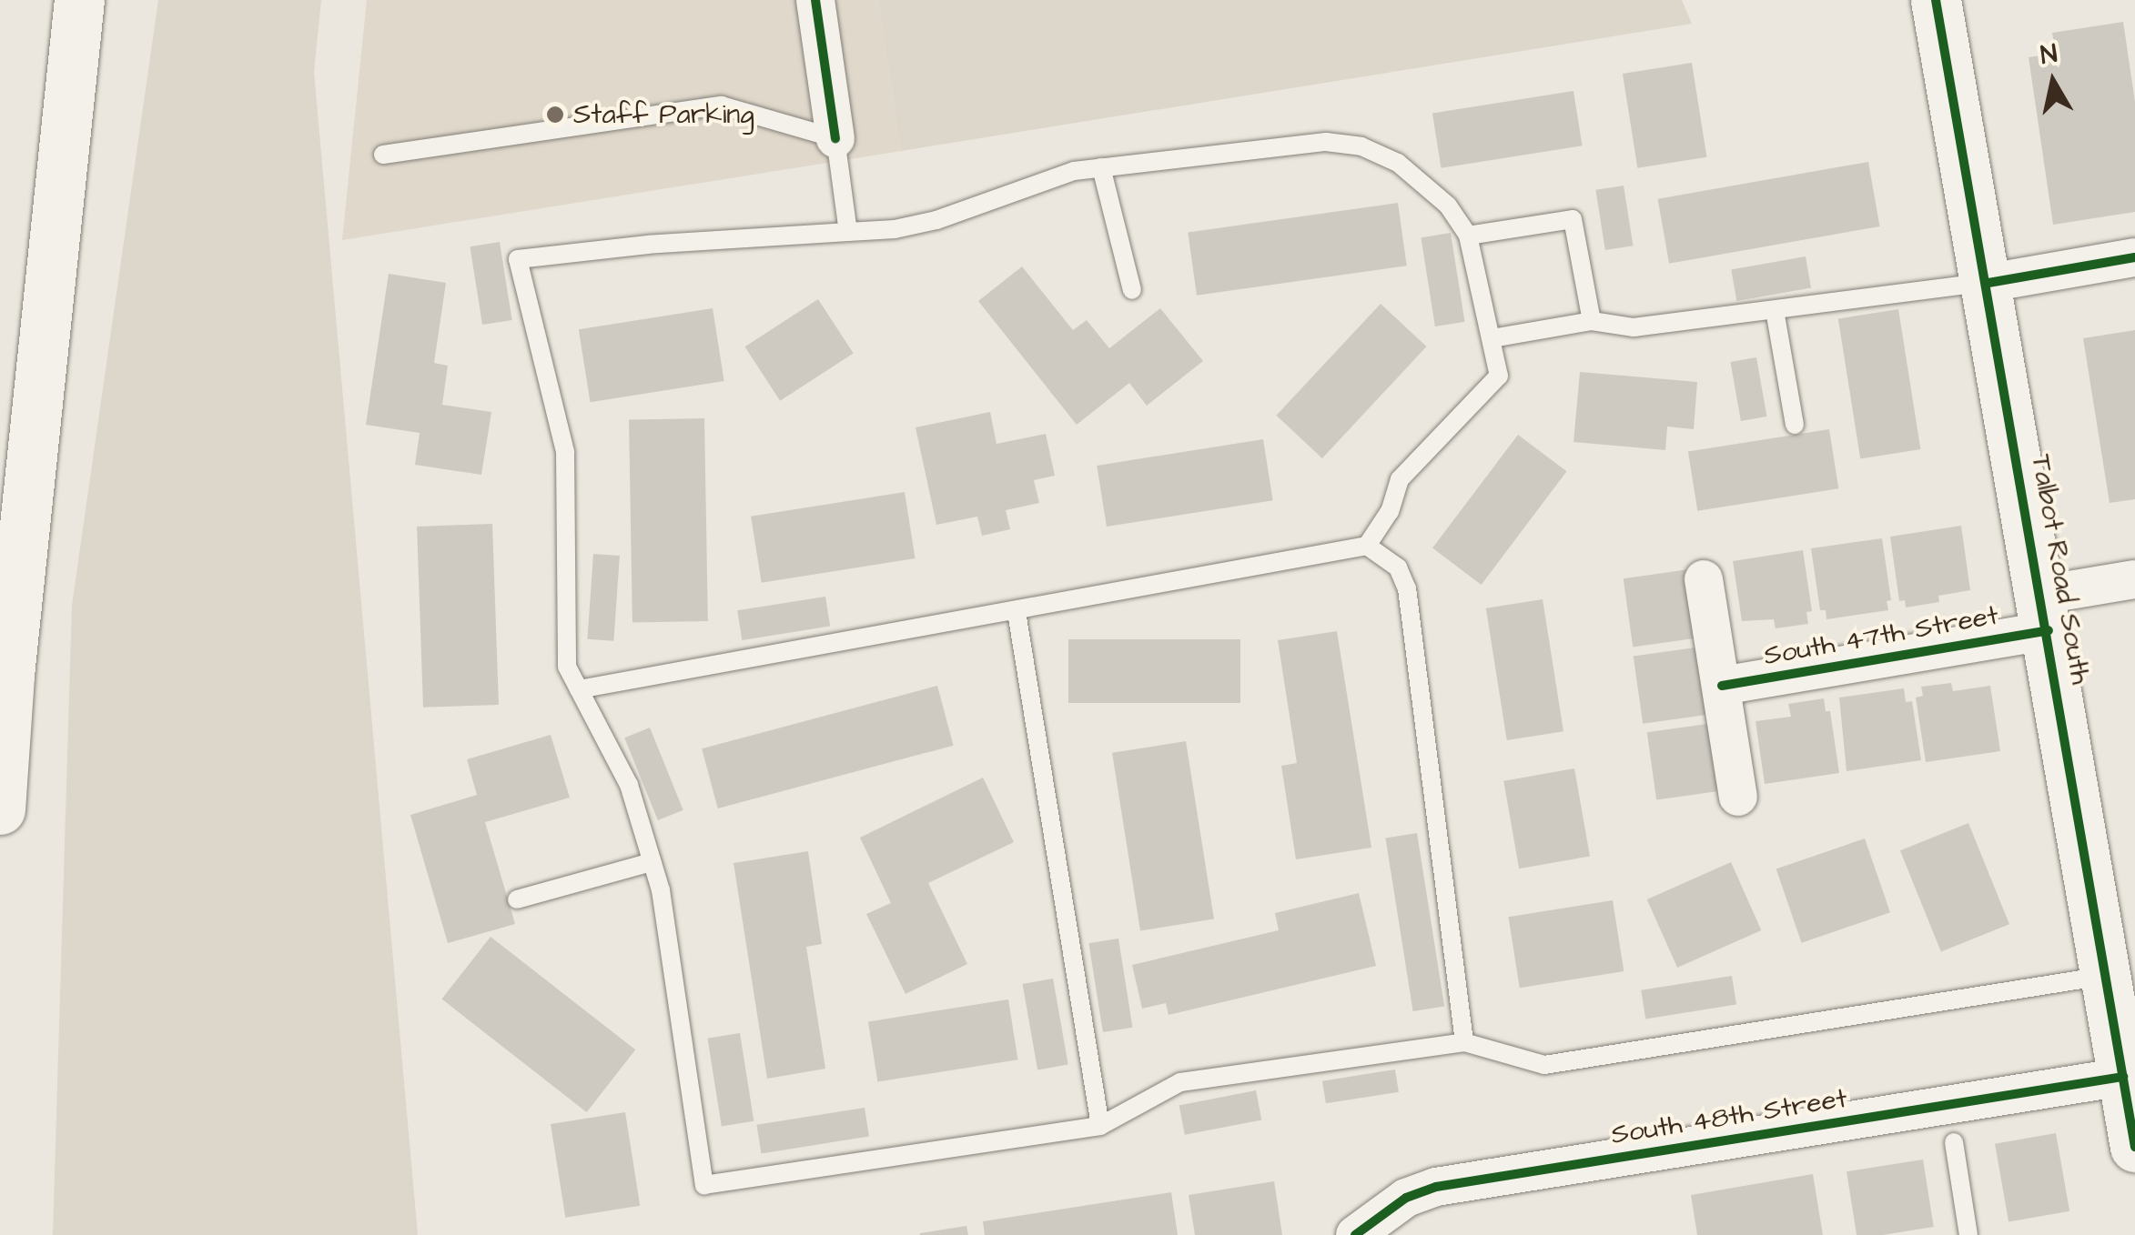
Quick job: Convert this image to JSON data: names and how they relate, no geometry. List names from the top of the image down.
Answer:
{
  "streets": {
    "main road": ["Talbot Road South"],
    "street": ["South 47th Street", "South 48th Street"]
  },
  "crossings": [
    ["Talbot Road South", "South 47th Street"],
    ["Talbot Road South", "South 48th Street"]
  ],
  "places": ["Staff Parking"],
  "north": "top"
}
